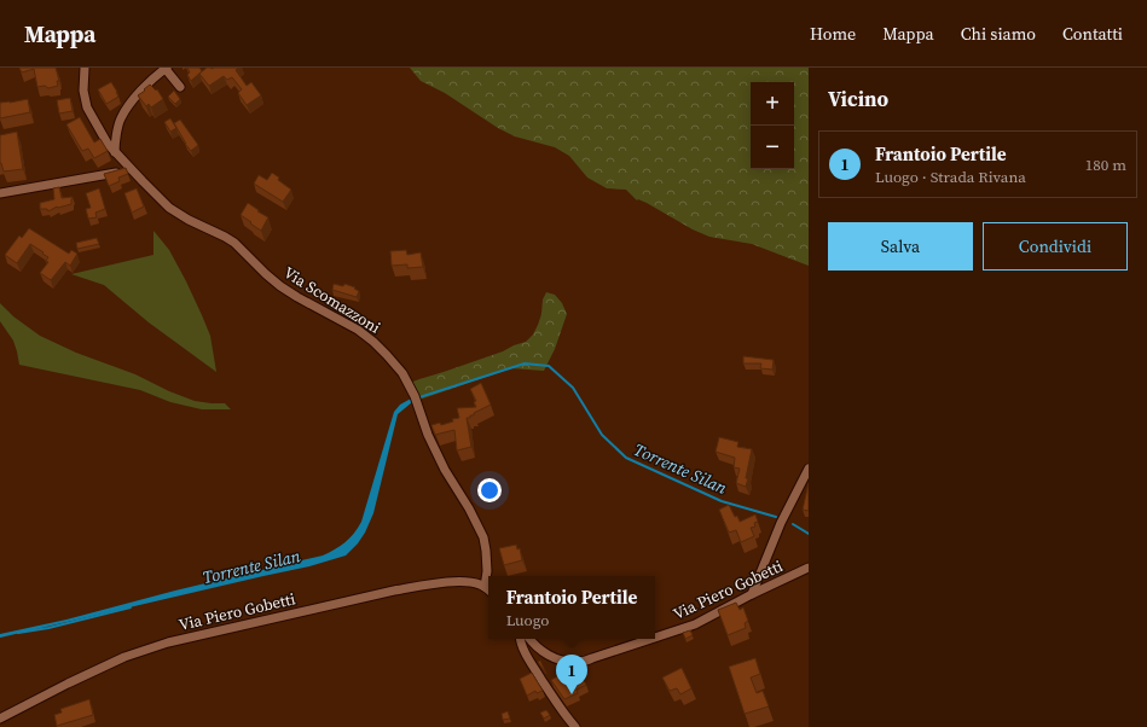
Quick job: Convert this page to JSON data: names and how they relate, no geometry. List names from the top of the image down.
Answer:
{
  "streets": {
    "street": ["Via Scomazzoni", "Via Piero Gobetti"]
  },
  "crossings": [
    ["Via Scomazzoni", "Via Piero Gobetti"]
  ],
  "water": ["Torrente Silan"],
  "page": {
    "header": "Mappa",
    "nav": [
      "Home",
      "Mappa",
      "Chi siamo",
      "Contatti"
    ],
    "heading": "Vicino",
    "map_buttons": ["+", "−"],
    "list": [
      {
        "mark": "1",
        "name": "Frantoio Pertile",
        "note": "Luogo · Strada Rivana",
        "value": "180 m"
      }
    ],
    "buttons": ["Salva", "Condividi"],
    "popup": ["Frantoio Pertile", "Luogo"],
    "pins": "1"
  }
}
